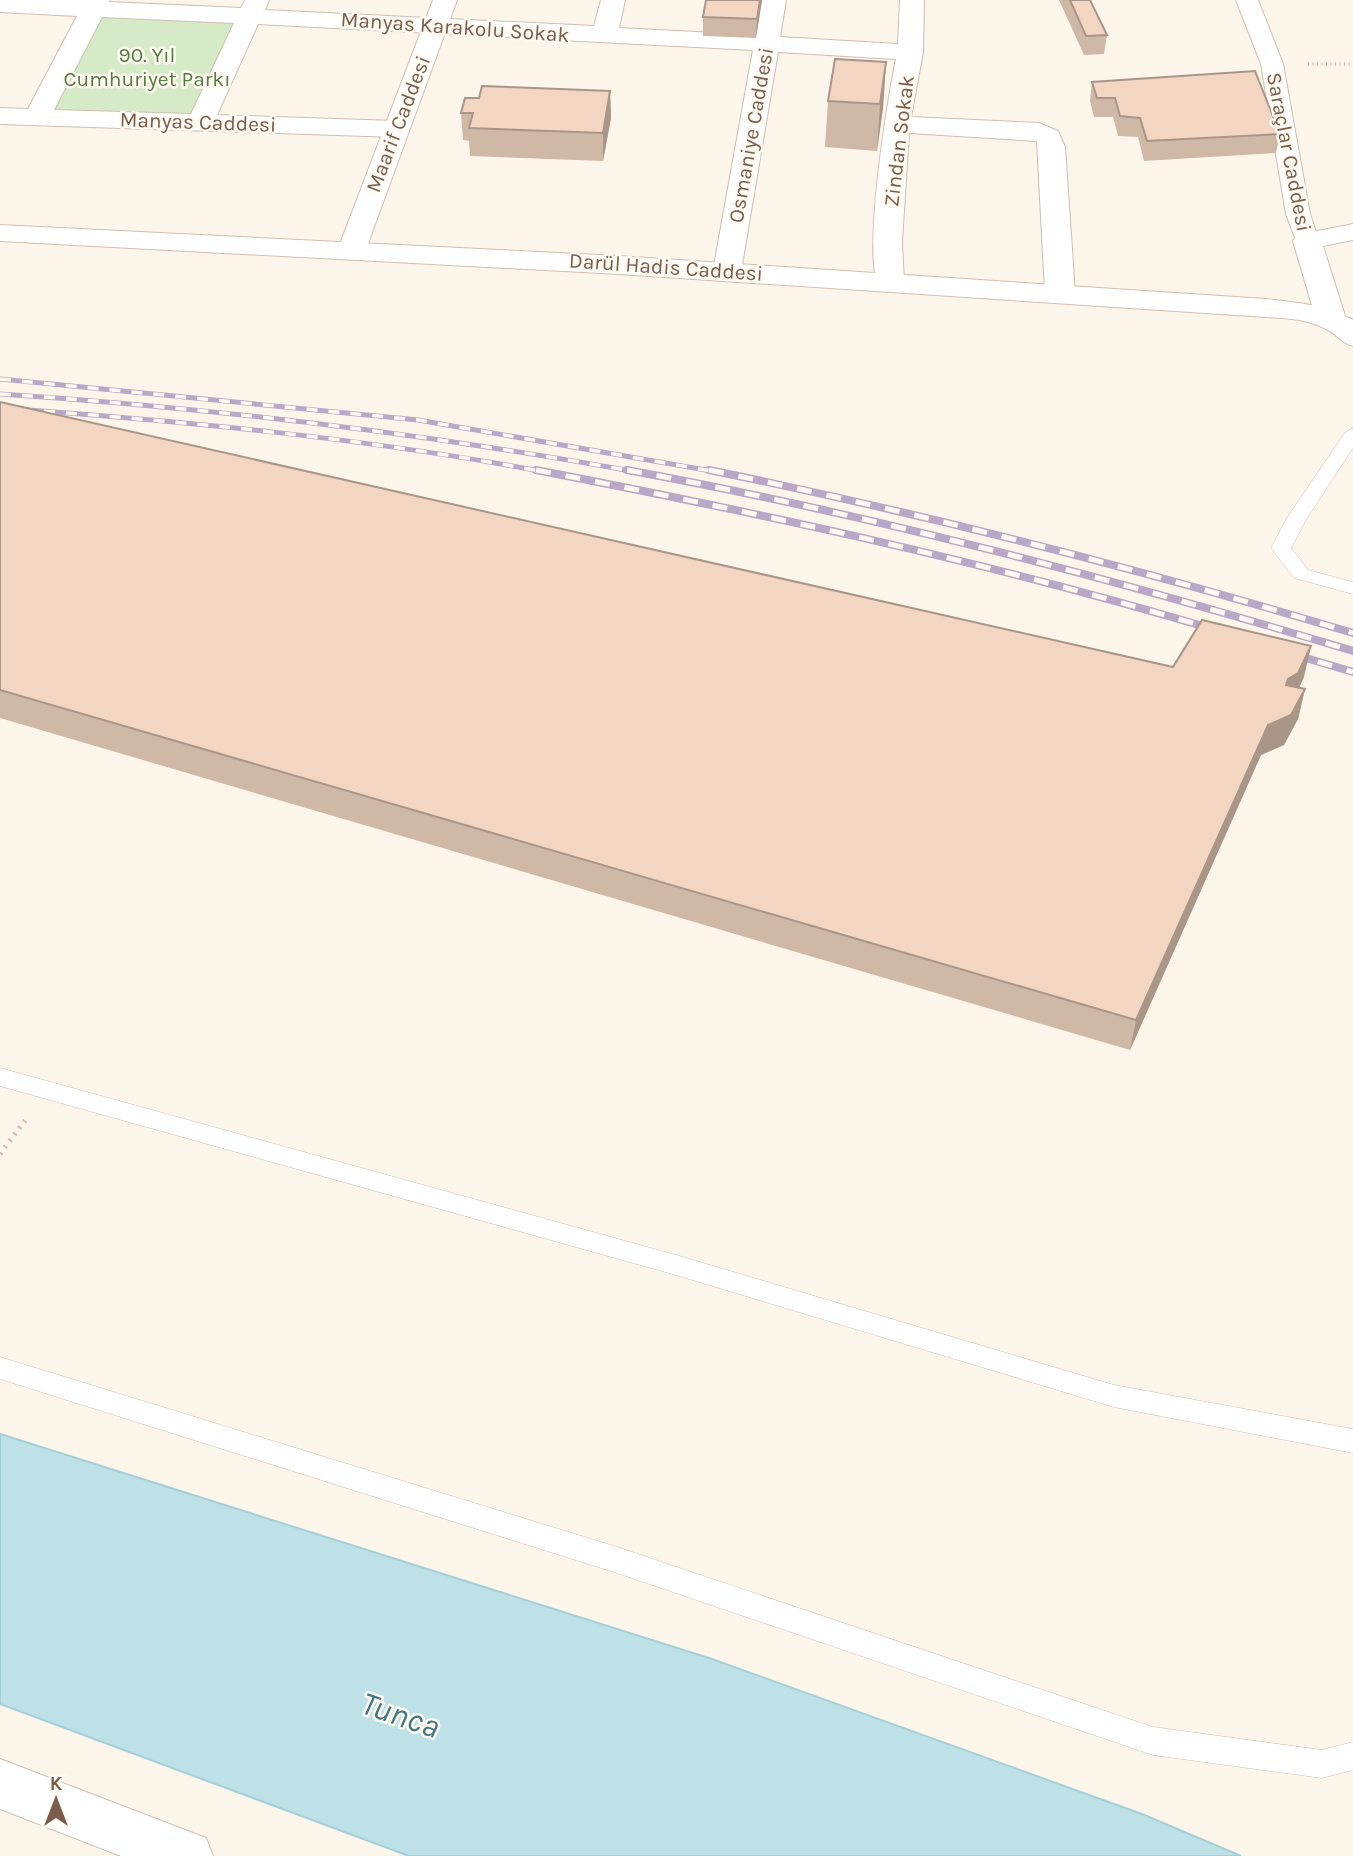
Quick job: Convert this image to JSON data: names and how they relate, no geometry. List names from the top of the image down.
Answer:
{
  "streets": {
    "street": [
      "Manyas Karakolu Sokak",
      "Manyas Caddesi",
      "Maarif Caddesi",
      "Osmaniye Caddesi",
      "Zindan Sokak",
      "Saraçlar Caddesi",
      "Darül Hadis Caddesi"
    ]
  },
  "crossings": [
    ["Manyas Karakolu Sokak", "Maarif Caddesi"],
    ["Manyas Karakolu Sokak", "Osmaniye Caddesi"],
    ["Manyas Karakolu Sokak", "Zindan Sokak"],
    ["Manyas Caddesi", "Maarif Caddesi"],
    ["Maarif Caddesi", "Darül Hadis Caddesi"],
    ["Osmaniye Caddesi", "Darül Hadis Caddesi"],
    ["Zindan Sokak", "Darül Hadis Caddesi"],
    ["Saraçlar Caddesi", "Darül Hadis Caddesi"]
  ],
  "water": ["Tunca"],
  "parks": ["90. Yıl Cumhuriyet Parkı"],
  "north": "top"
}
